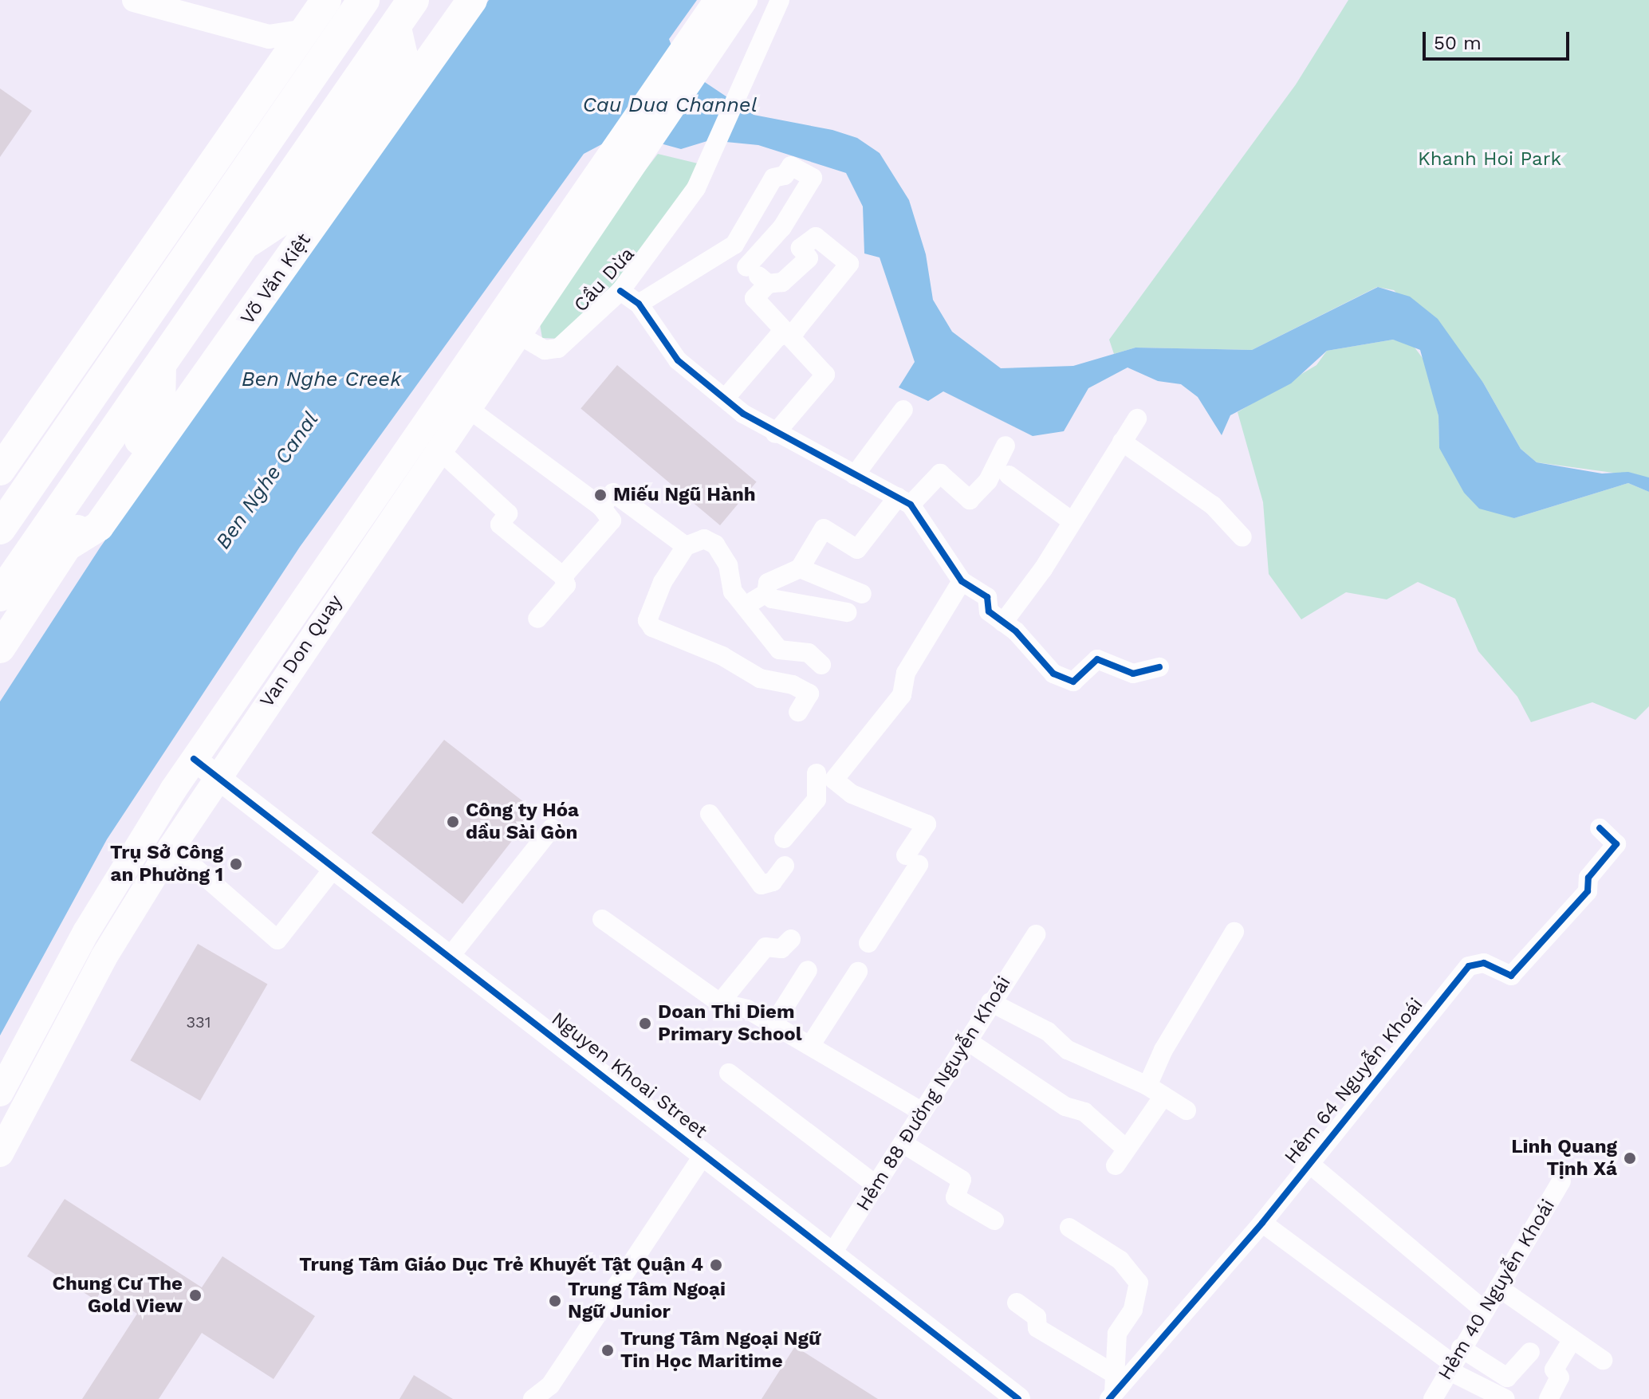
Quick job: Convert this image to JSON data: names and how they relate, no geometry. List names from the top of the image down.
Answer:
{
  "streets": {
    "highway": ["Võ Văn Kiệt"],
    "main road": ["Van Don Quay"],
    "street": [
      "Cầu Dừa",
      "Nguyen Khoai Street",
      "Hẻm 64 Nguyễn Khoái",
      "Hẻm 88 Đường Nguyễn Khoái",
      "Hẻm 40 Nguyễn Khoái"
    ]
  },
  "crossings": [
    ["Cầu Dừa", "Van Don Quay"],
    ["Van Don Quay", "Nguyen Khoai Street"],
    ["Nguyen Khoai Street", "Hẻm 88 Đường Nguyễn Khoái"]
  ],
  "water": ["Cau Dua Channel", "Ben Nghe Creek", "Ben Nghe Canal"],
  "parks": ["Khanh Hoi Park"],
  "places": [
    "Miếu Ngũ Hành",
    "Công ty Hóa dầu Sài Gòn",
    "Trụ Sở Công an Phường 1",
    "Doan Thi Diem Primary School",
    "Linh Quang Tịnh Xá",
    "Trung Tâm Giáo Dục Trẻ Khuyết Tật Quận 4",
    "Chung Cư The Gold View",
    "Trung Tâm Ngoại Ngữ Junior",
    "Trung Tâm Ngoại Ngữ Tin Học Maritime"
  ],
  "house_numbers": ["331"],
  "scale_bar": "50 m"
}
